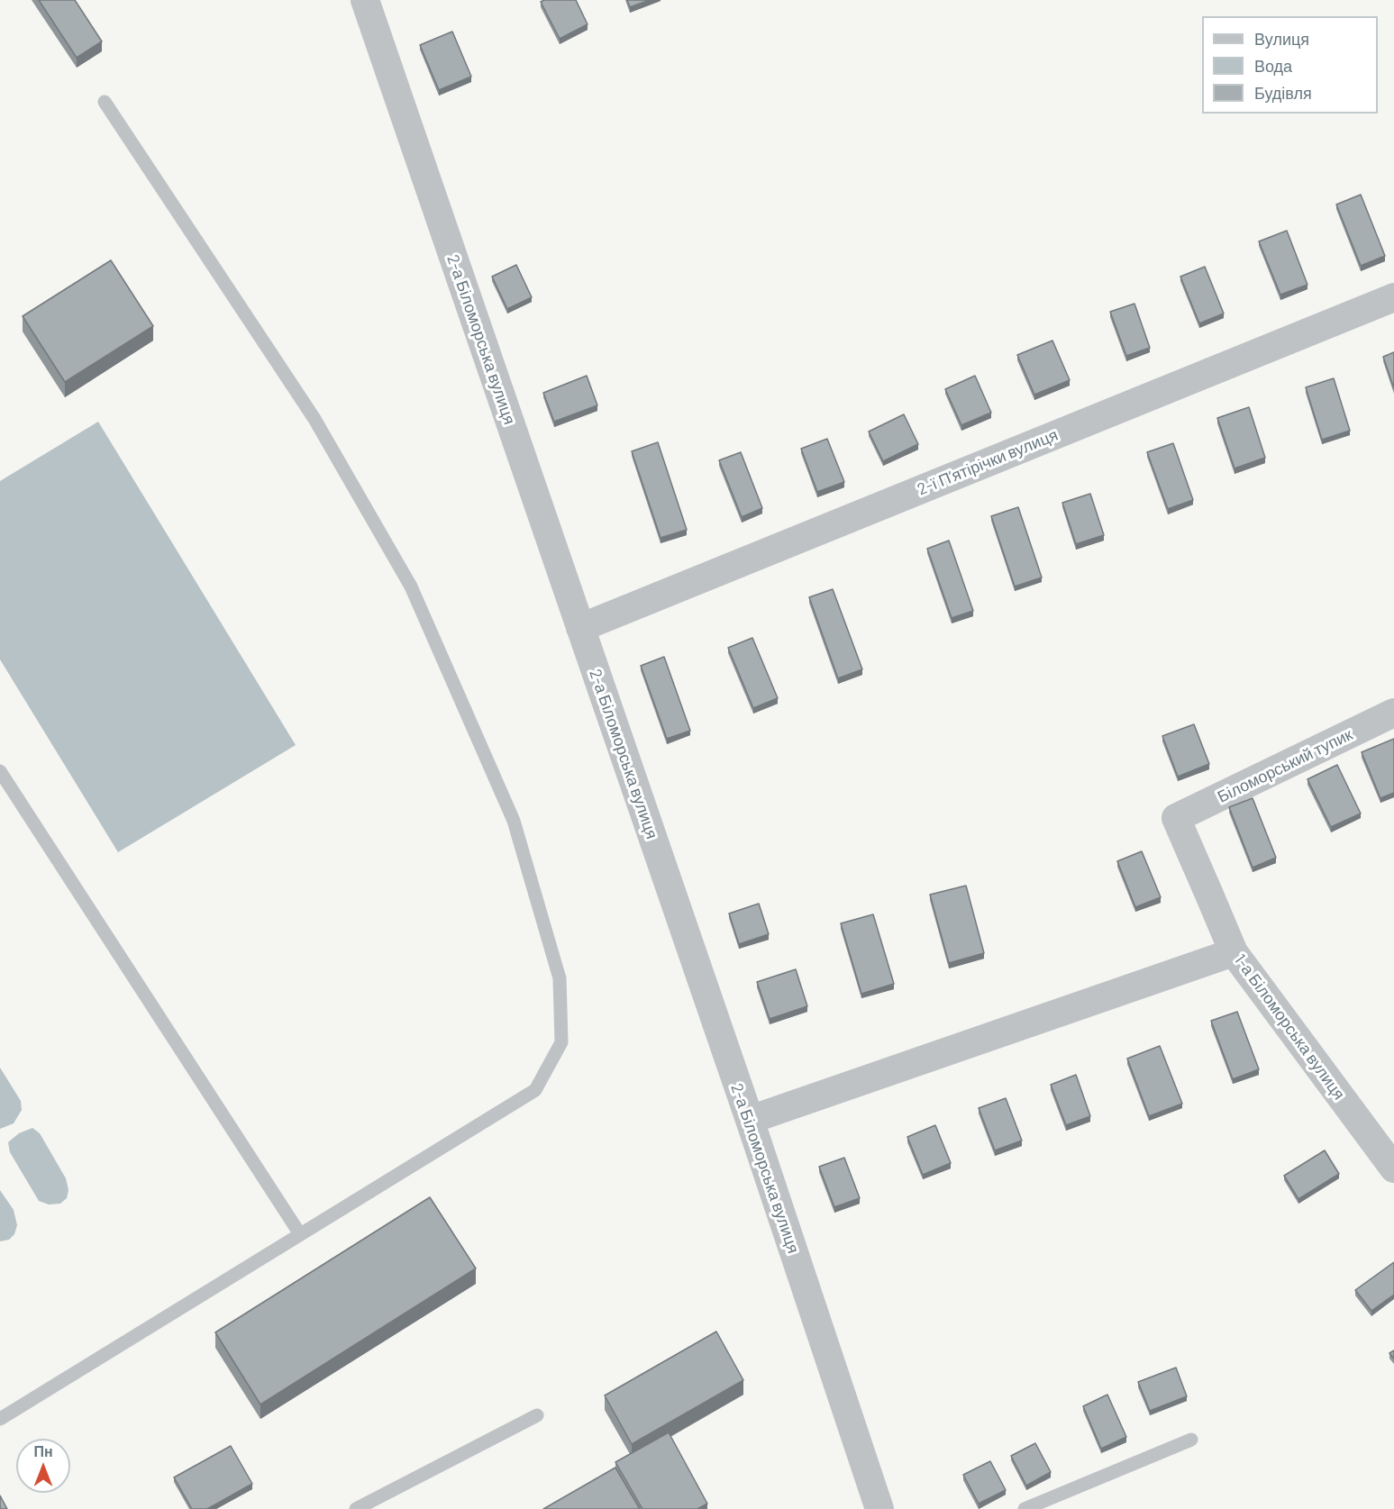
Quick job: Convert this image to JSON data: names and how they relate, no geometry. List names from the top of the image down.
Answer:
{
  "streets": {
    "street": [
      "2-а Біломорська вулиця",
      "2-ї П’ятірічки вулиця",
      "Біломорський тупик",
      "1-а Біломорська вулиця"
    ]
  },
  "crossings": [
    ["2-а Біломорська вулиця", "2-ї П’ятірічки вулиця"],
    ["Біломорський тупик", "1-а Біломорська вулиця"]
  ],
  "legend": ["Вулиця", "Вода", "Будівля"],
  "north": "top"
}
